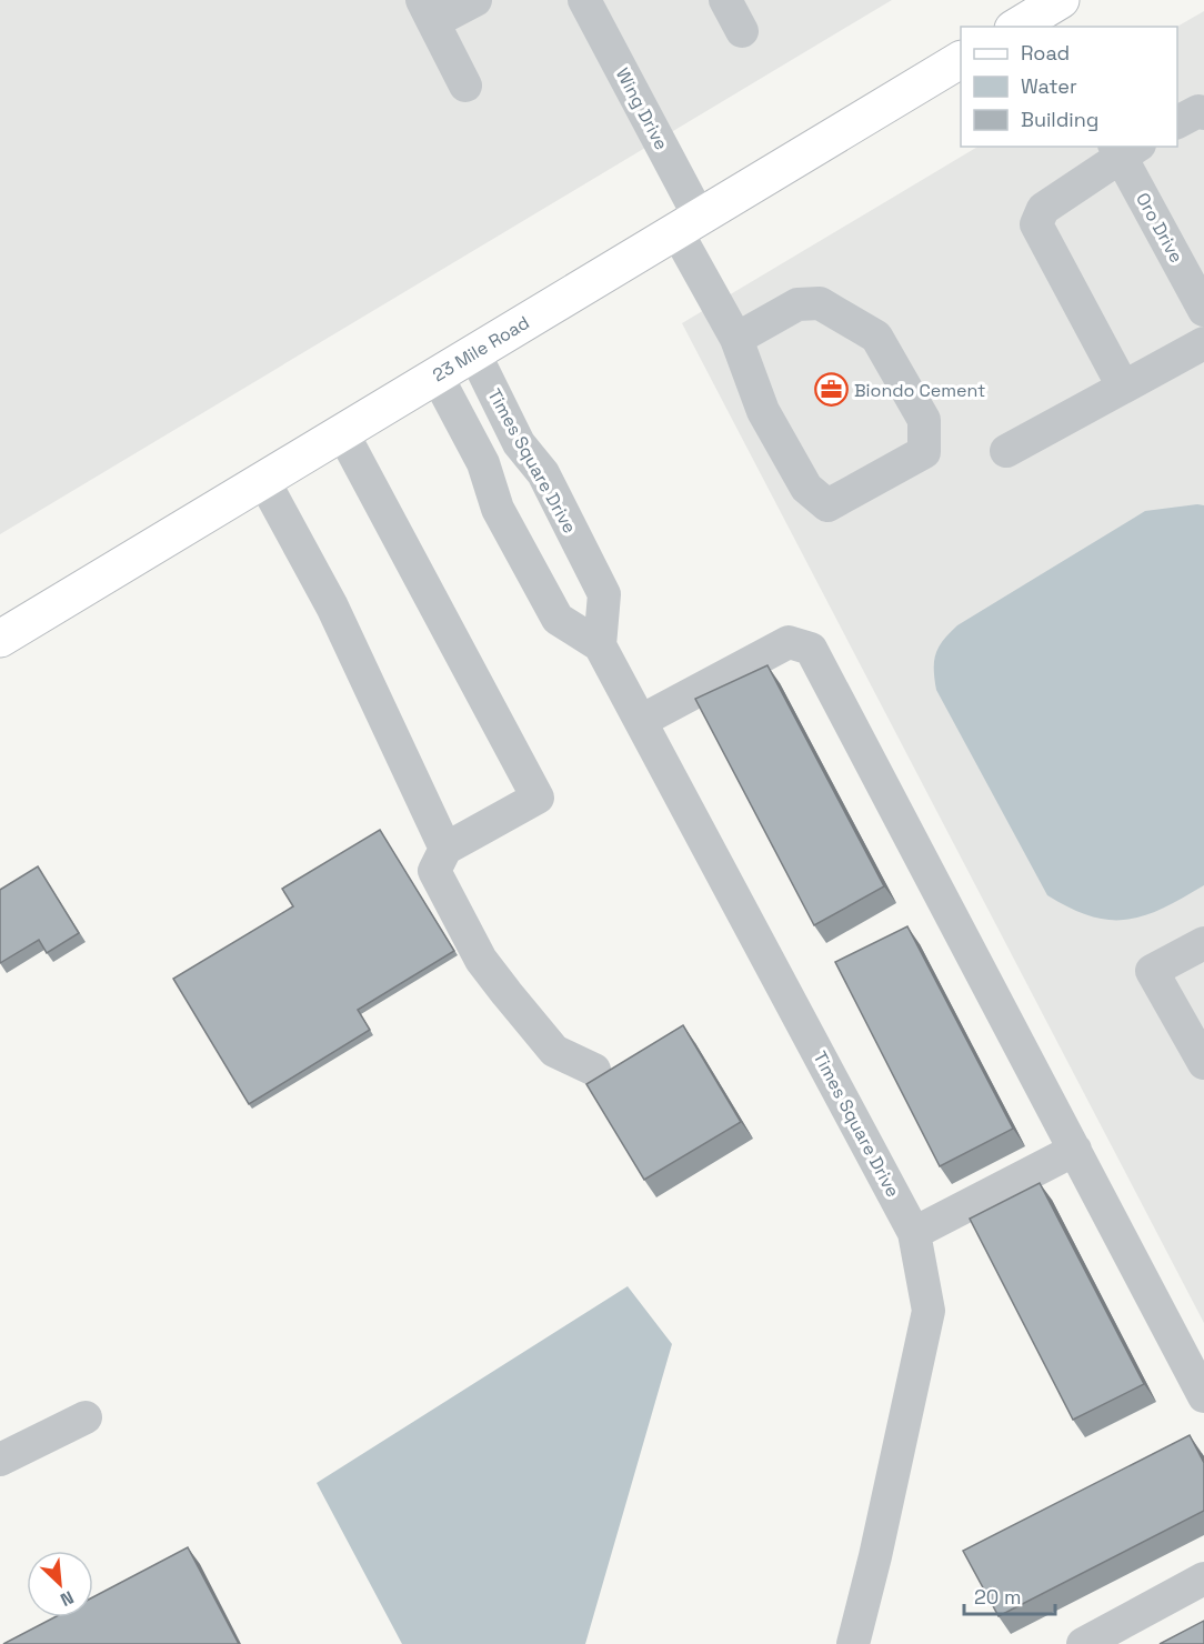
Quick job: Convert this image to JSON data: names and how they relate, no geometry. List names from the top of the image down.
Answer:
{
  "streets": {
    "main road": ["23 Mile Road"],
    "street": ["Wing Drive", "Oro Drive", "Times Square Drive"]
  },
  "crossings": [
    ["Wing Drive", "23 Mile Road"],
    ["23 Mile Road", "Times Square Drive"]
  ],
  "places": {
    "office": ["Biondo Cement"]
  },
  "legend": ["Road", "Water", "Building"],
  "scale_bar": "20 m",
  "north": "bottom right"
}
